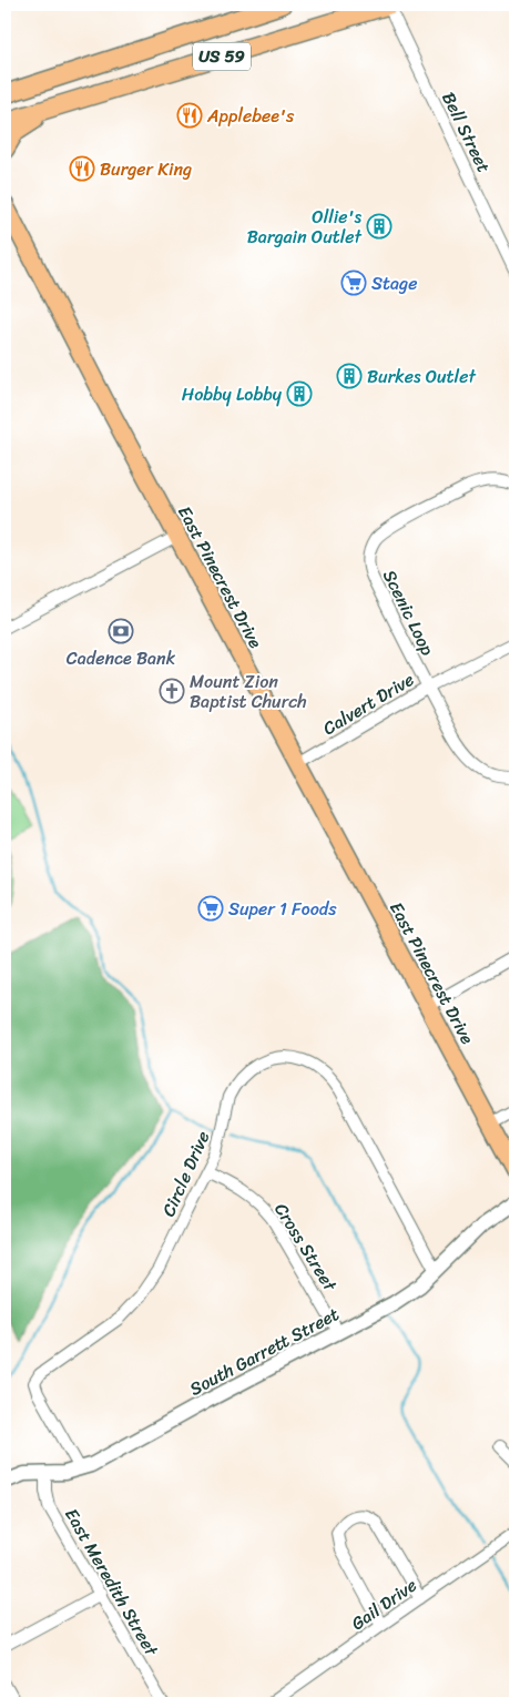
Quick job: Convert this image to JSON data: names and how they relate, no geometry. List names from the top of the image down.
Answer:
{
  "streets": {
    "highway": ["US 59"],
    "main road": ["East Pinecrest Drive"],
    "street": [
      "Bell Street",
      "Scenic Loop",
      "Calvert Drive",
      "Circle Drive",
      "Cross Street",
      "South Garrett Street",
      "East Meredith Street",
      "Gail Drive"
    ]
  },
  "crossings": [
    ["US 59", "Bell Street"],
    ["East Pinecrest Drive", "Calvert Drive"],
    ["Scenic Loop", "Calvert Drive"],
    ["Circle Drive", "Cross Street"],
    ["Circle Drive", "South Garrett Street"],
    ["Cross Street", "South Garrett Street"],
    ["South Garrett Street", "East Meredith Street"]
  ],
  "places": {
    "restaurant": ["Applebee's", "Burger King"],
    "building": ["Ollie's Bargain Outlet", "Burkes Outlet", "Hobby Lobby"],
    "supermarket": ["Stage", "Super 1 Foods"],
    "bank": ["Cadence Bank"],
    "church": ["Mount Zion Baptist Church"]
  }
}
